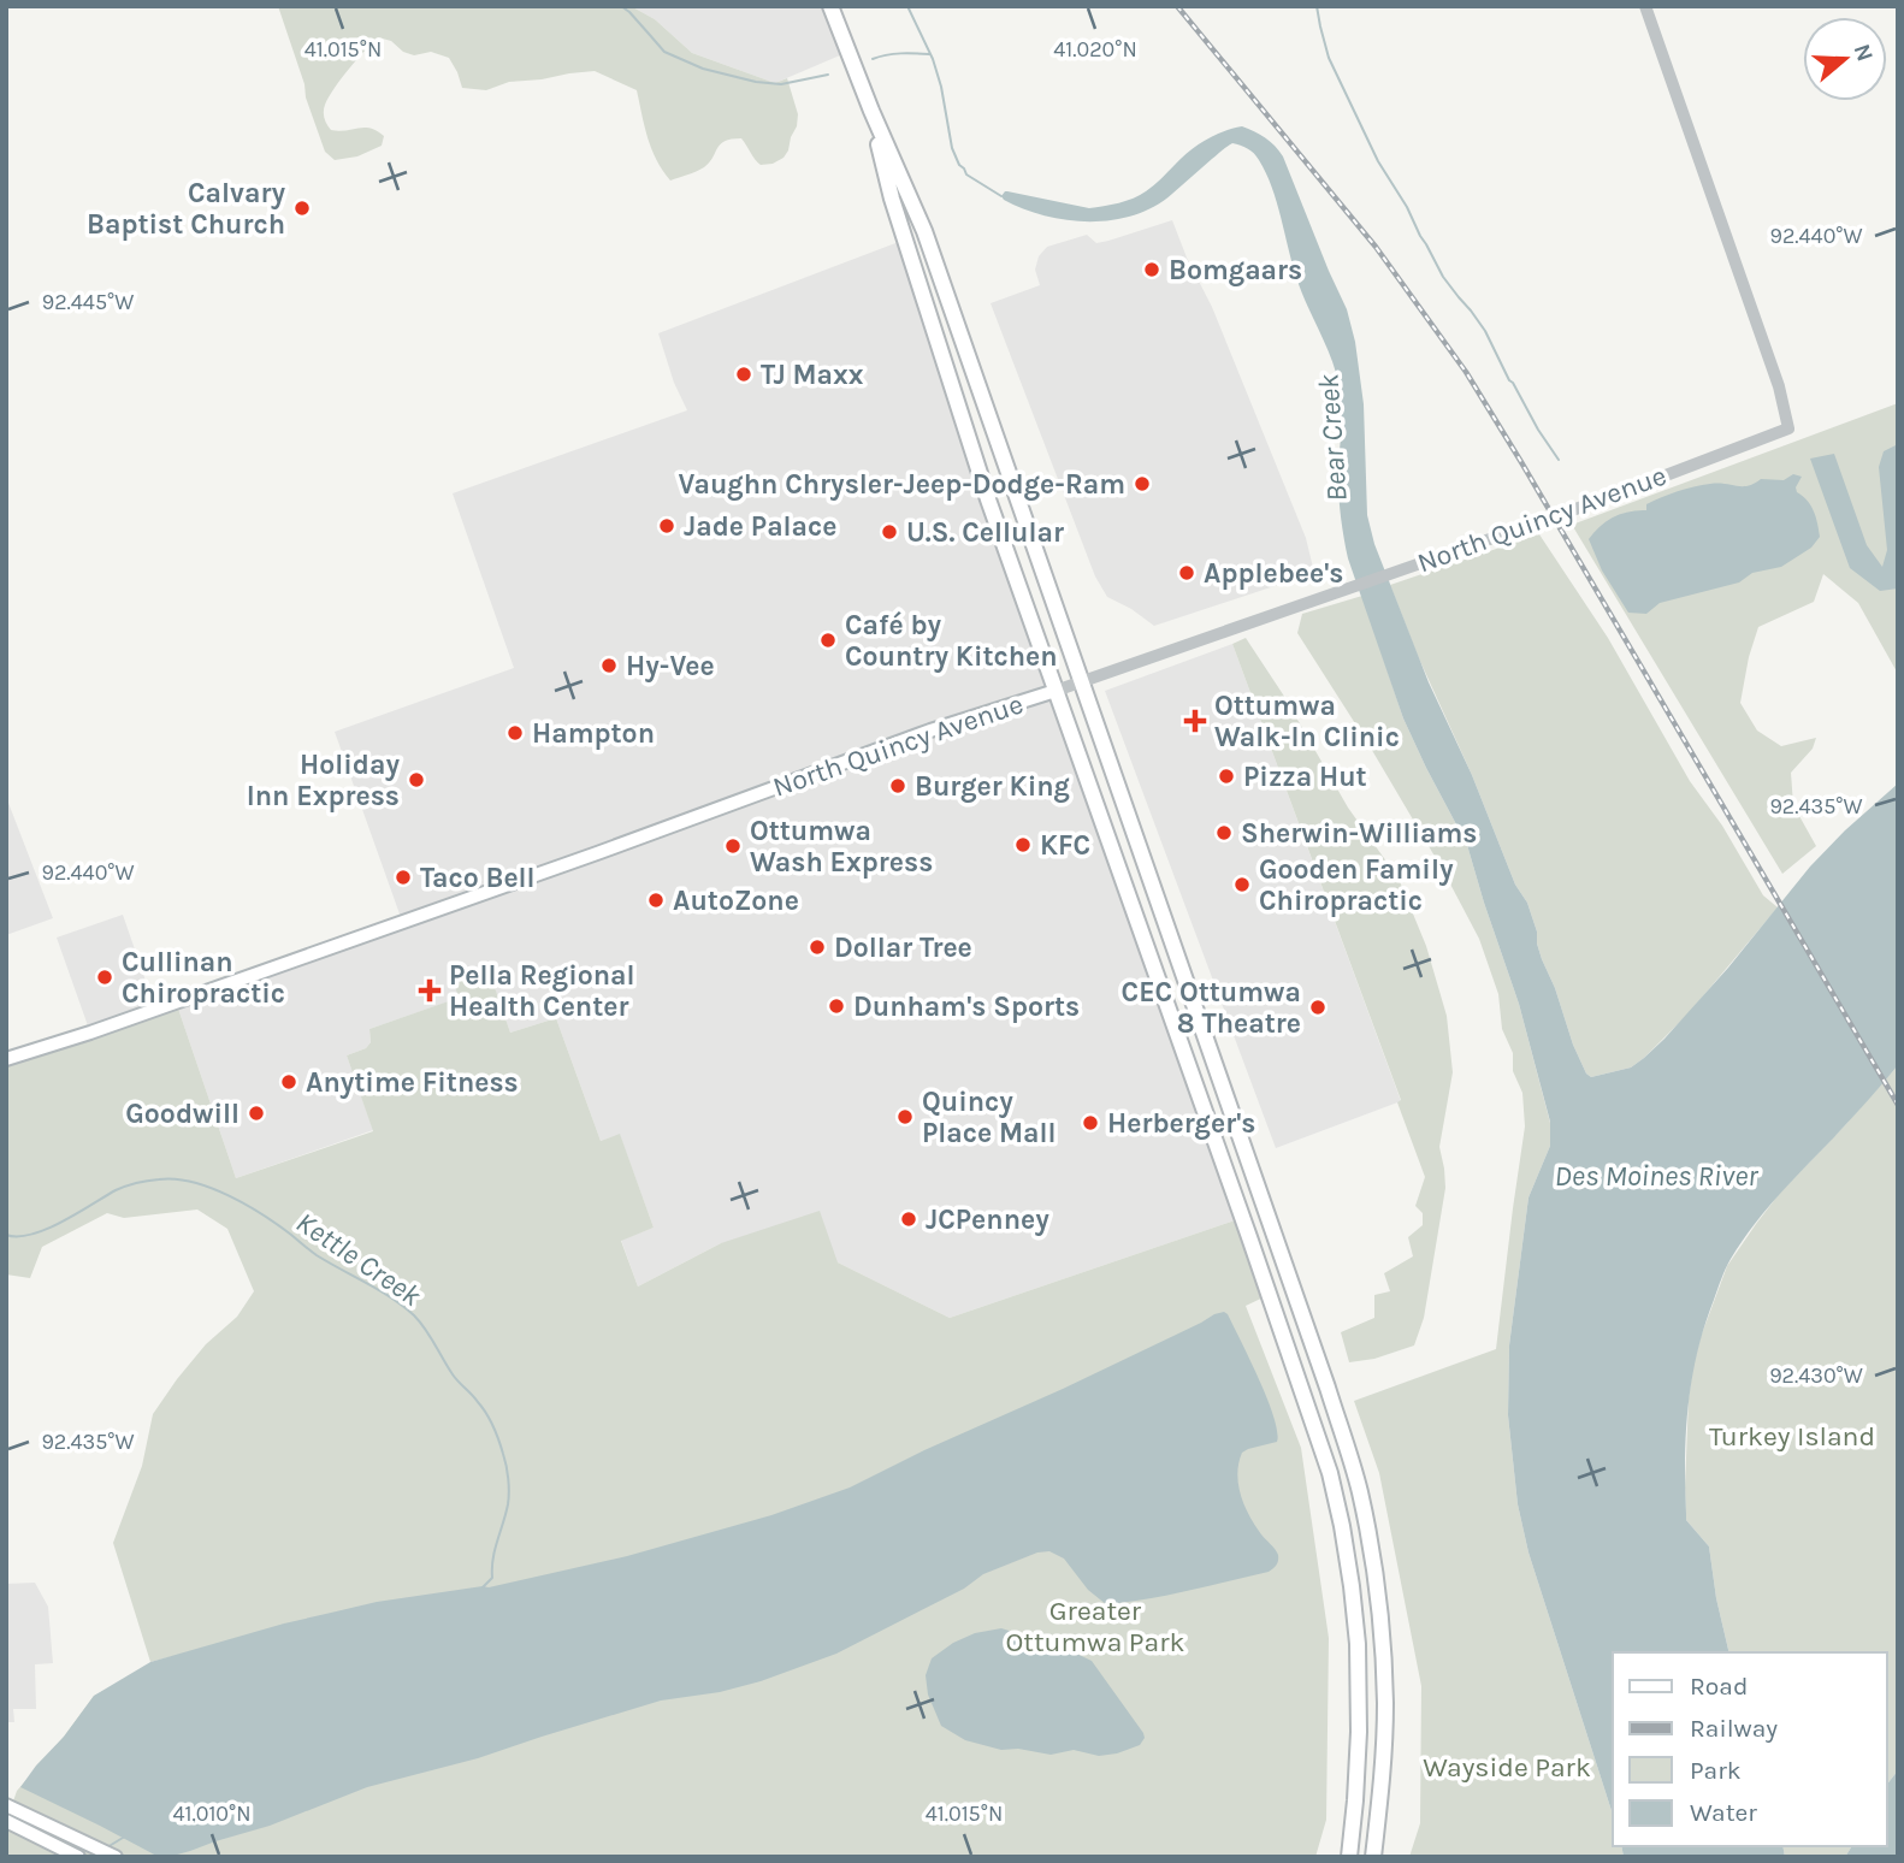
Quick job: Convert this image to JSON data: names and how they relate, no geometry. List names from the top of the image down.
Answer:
{
  "streets": {
    "main road": ["North Quincy Avenue"]
  },
  "water": ["Bear Creek", "Des Moines River", "Kettle Creek"],
  "parks": ["Turkey Island", "Greater Ottumwa Park", "Wayside Park"],
  "places": {
    "other": [
      "Calvary Baptist Church",
      "Bomgaars",
      "TJ Maxx",
      "Vaughn Chrysler-Jeep-Dodge-Ram",
      "Jade Palace",
      "U.S. Cellular",
      "Applebee's",
      "Café by Country Kitchen",
      "Hy-Vee",
      "Hampton",
      "Pizza Hut",
      "Holiday Inn Express",
      "Burger King",
      "Sherwin-Williams",
      "KFC",
      "Ottumwa Wash Express",
      "Taco Bell",
      "Gooden Family Chiropractic",
      "AutoZone",
      "Dollar Tree",
      "Cullinan Chiropractic",
      "Dunham's Sports",
      "CEC Ottumwa 8 Theatre",
      "Anytime Fitness",
      "Goodwill",
      "Quincy Place Mall",
      "Herberger's",
      "JCPenney"
    ],
    "health": ["Ottumwa Walk-In Clinic", "Pella Regional Health Center"]
  },
  "legend": [
    "Road",
    "Railway",
    "Park",
    "Water"
  ],
  "north": "right",
  "coordinates": [
    "41.015°N",
    "41.020°N",
    "92.440°W",
    "92.445°W",
    "92.435°W",
    "92.430°W",
    "41.010°N"
  ]
}
